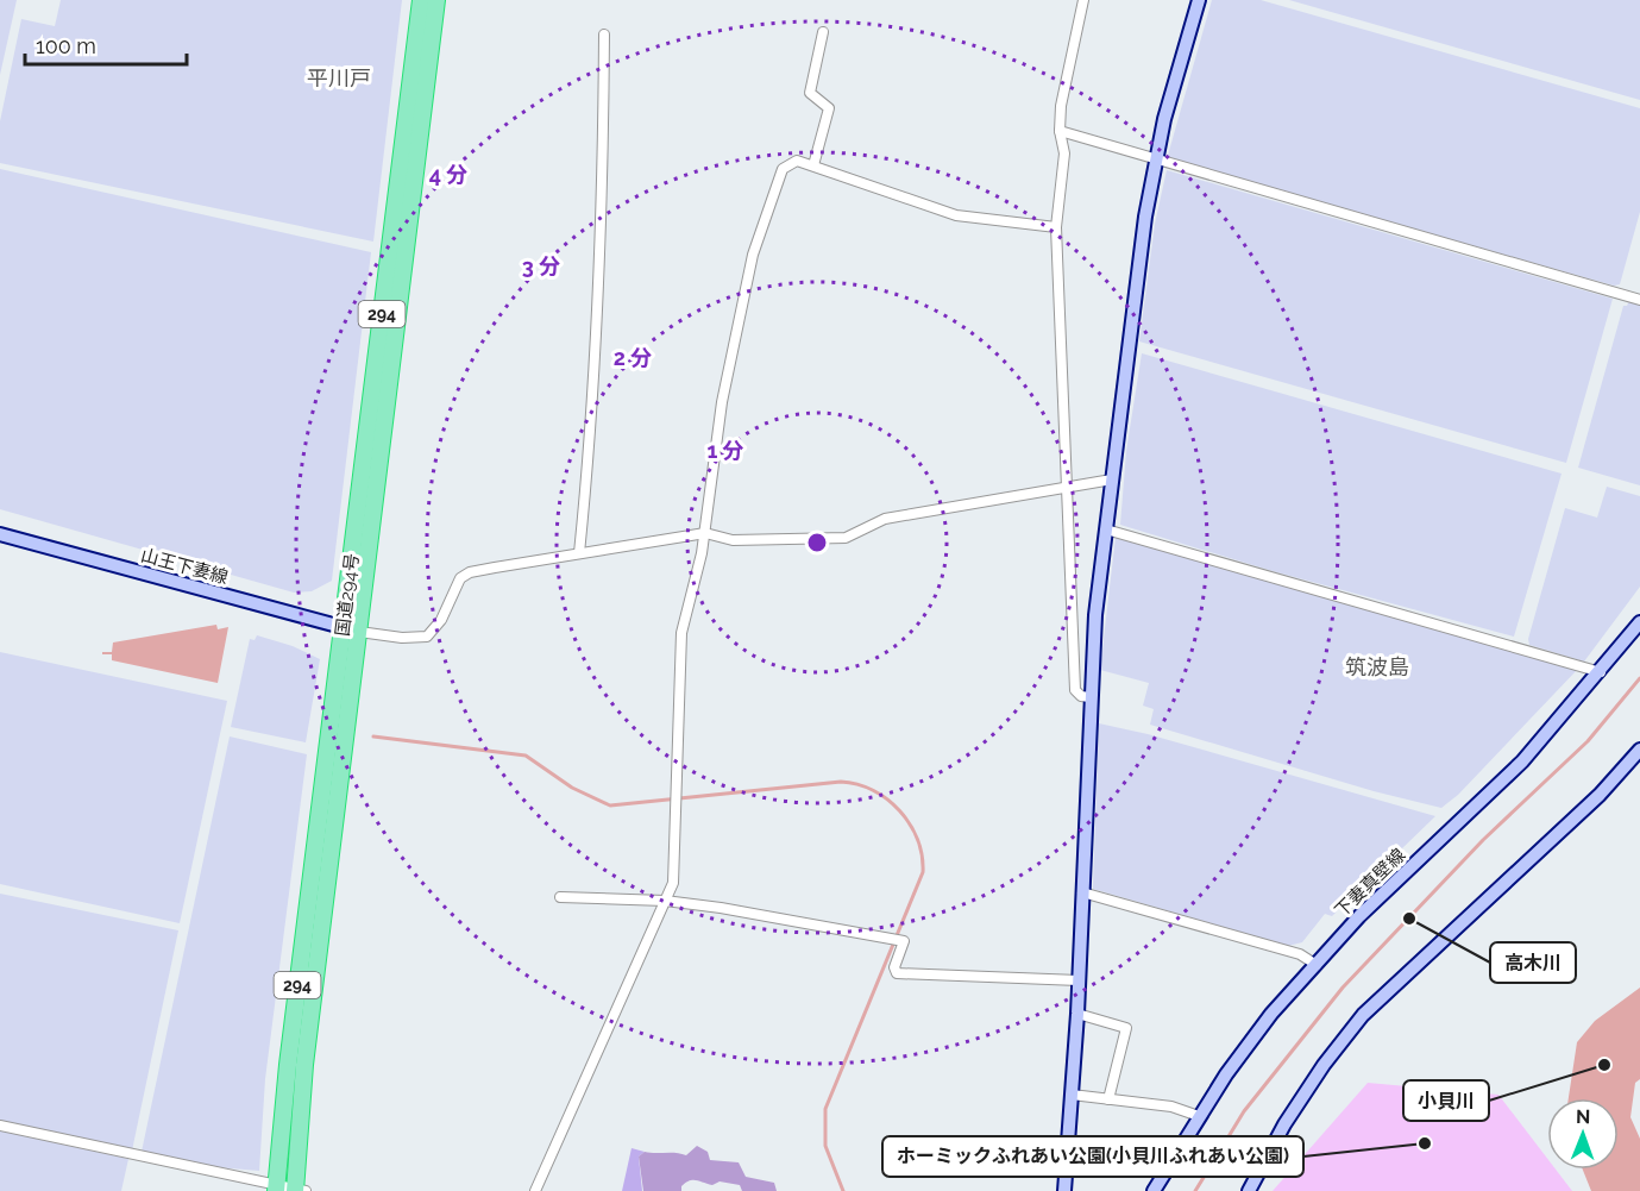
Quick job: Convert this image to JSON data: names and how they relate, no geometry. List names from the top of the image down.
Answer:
{
  "streets": {
    "highway": ["294", "国道294号"],
    "street": ["山王下妻線", "下妻真壁線"]
  },
  "crossings": [
    ["山王下妻線", "国道294号"]
  ],
  "districts": ["平川戸", "筑波島"],
  "places": ["高木川", "小貝川", "ホーミックふれあい公園(小貝川ふれあい公園)"],
  "scale_bar": "100 m",
  "north": "top",
  "rings": [
    "4 分",
    "3 分",
    "2 分",
    "1 分"
  ]
}
